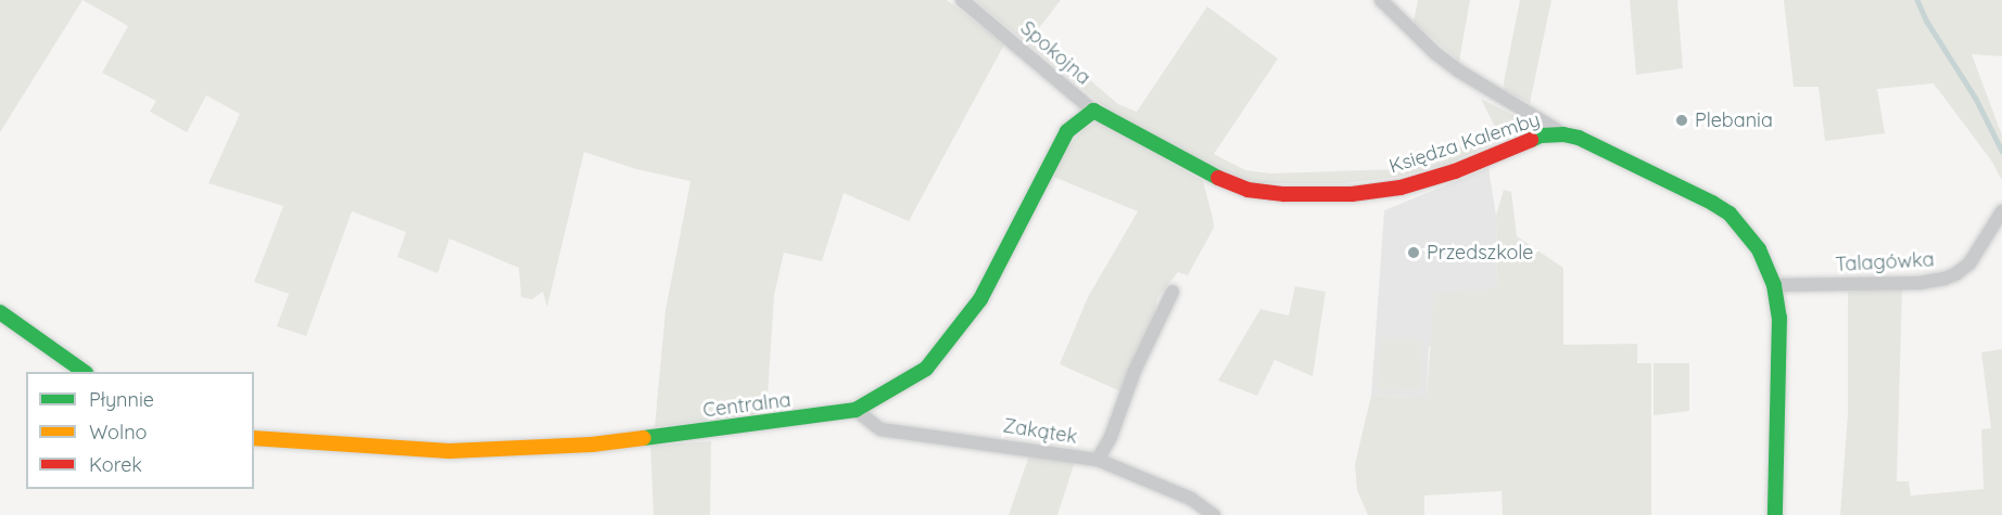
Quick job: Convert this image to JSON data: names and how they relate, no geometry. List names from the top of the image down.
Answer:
{
  "streets": {
    "street": [
      "Spokojna",
      "Księdza Kalemby",
      "Talagówka",
      "Centralna",
      "Zakątek"
    ]
  },
  "crossings": [
    ["Spokojna", "Księdza Kalemby"],
    ["Spokojna", "Centralna"],
    ["Księdza Kalemby", "Talagówka"],
    ["Księdza Kalemby", "Centralna"],
    ["Centralna", "Zakątek"]
  ],
  "places": ["Plebania", "Przedszkole"],
  "legend": ["Płynnie", "Wolno", "Korek"]
}
